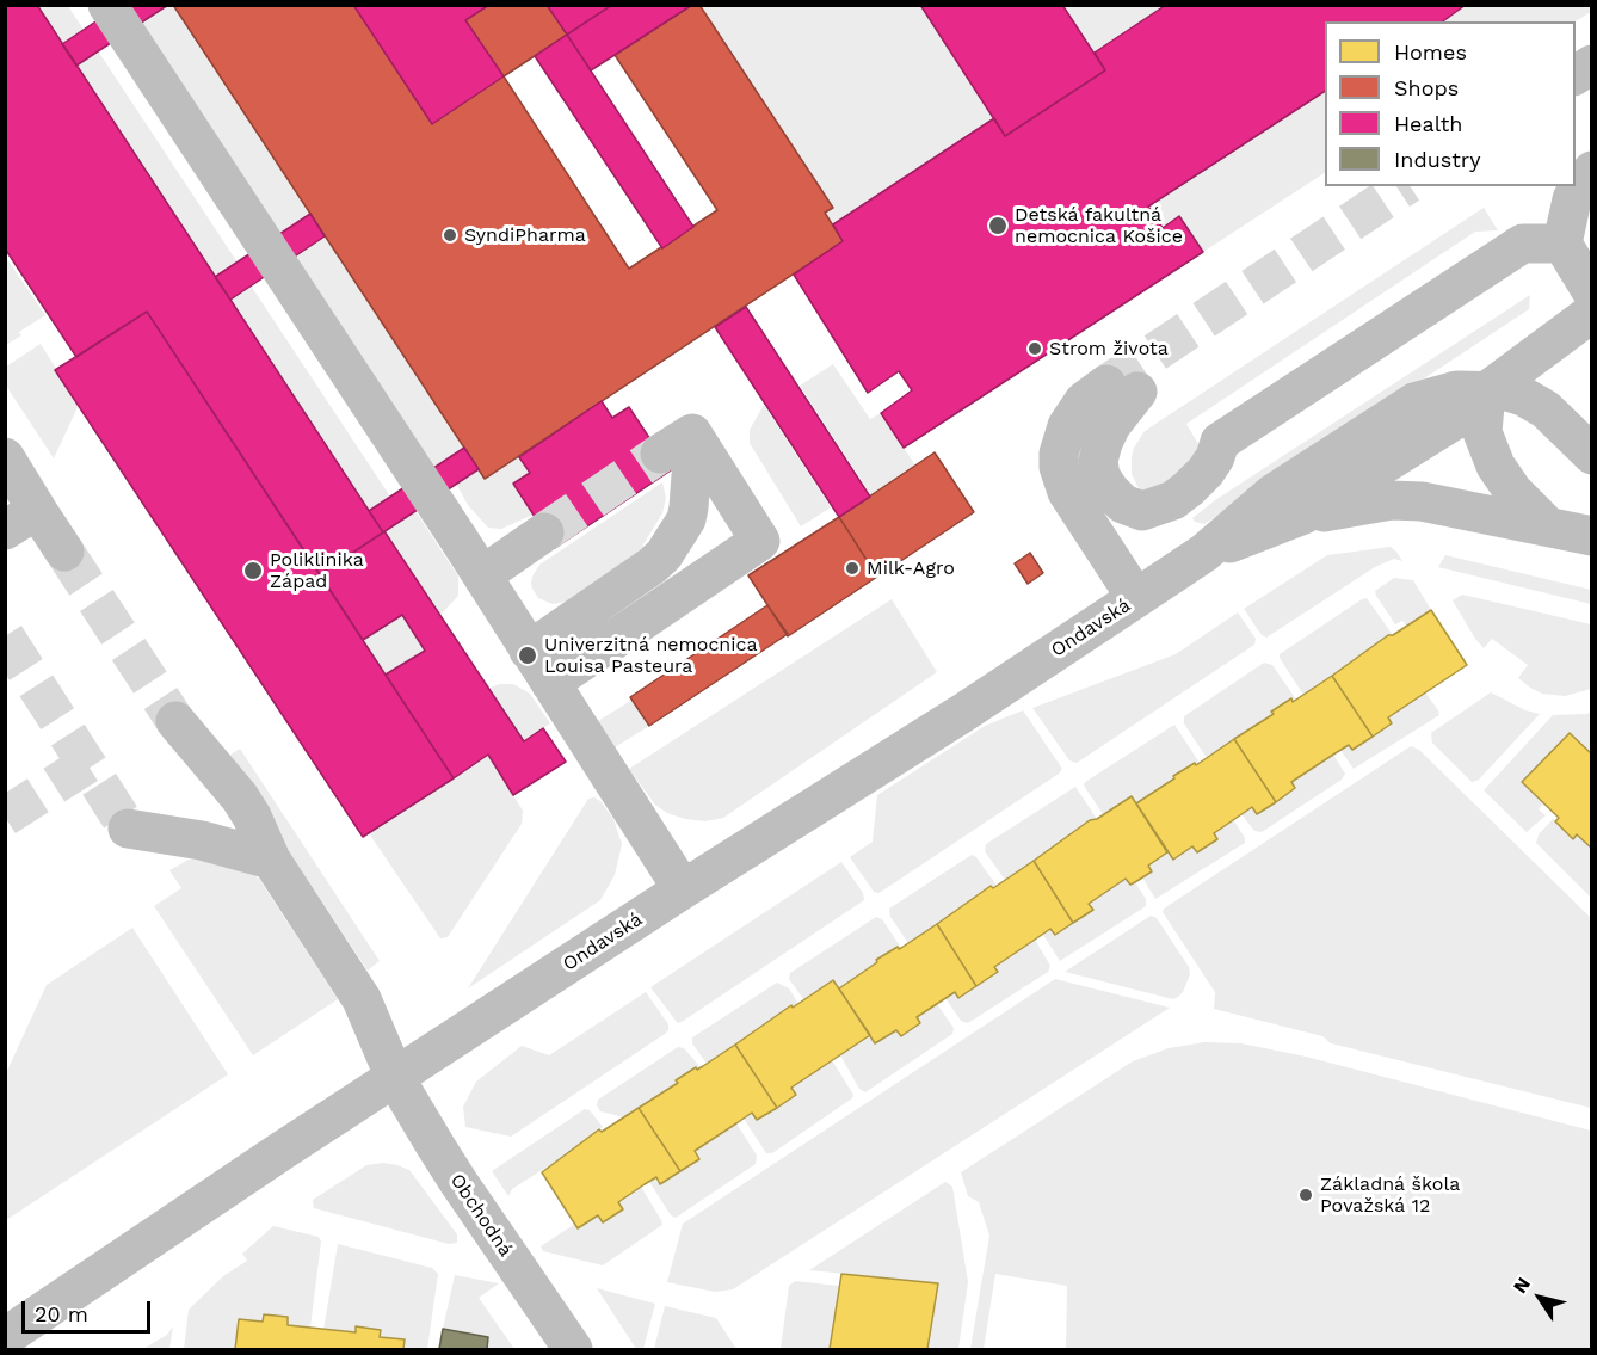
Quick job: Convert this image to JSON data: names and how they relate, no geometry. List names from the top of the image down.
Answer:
{
  "streets": {
    "street": ["Ondavská", "Obchodná"]
  },
  "crossings": [
    ["Ondavská", "Obchodná"]
  ],
  "places": [
    "Detská fakultná nemocnica Košice",
    "SyndiPharma",
    "Strom života",
    "Milk-Agro",
    "Poliklinika Západ",
    "Univerzitná nemocnica Louisa Pasteura",
    "Základná škola Považská 12"
  ],
  "legend": [
    "Homes",
    "Shops",
    "Health",
    "Industry"
  ],
  "scale_bar": "20 m",
  "north": "top left"
}
